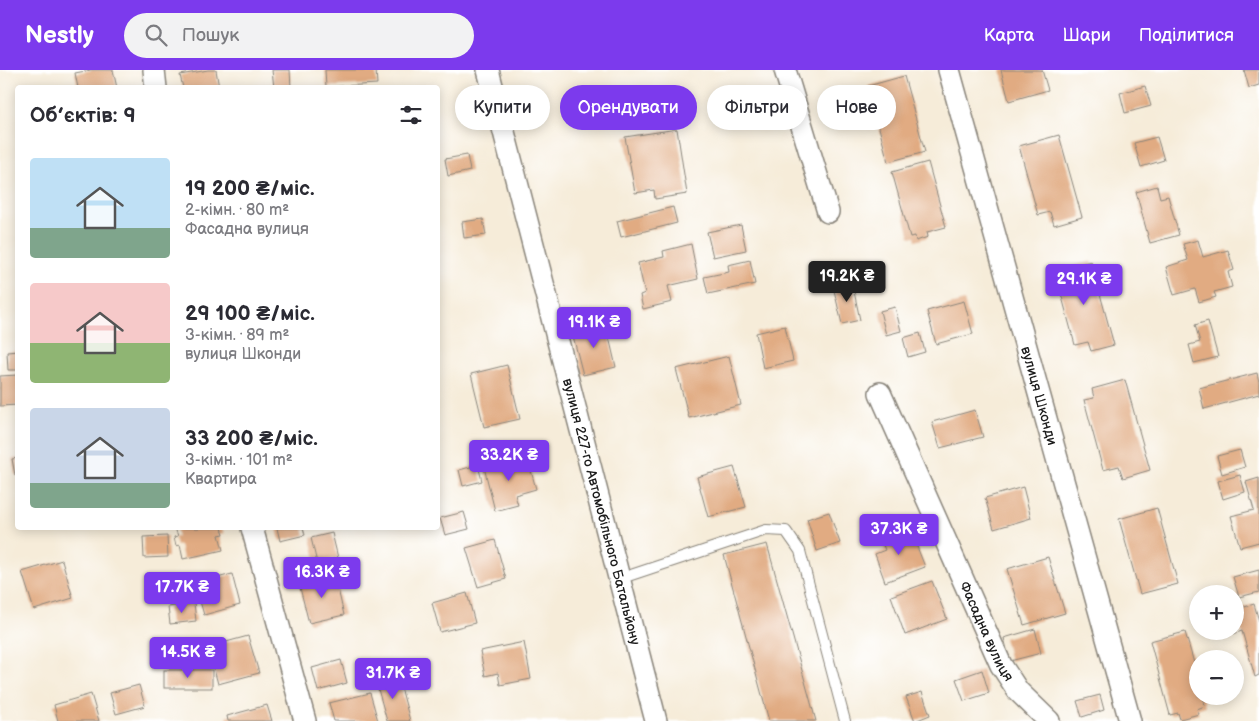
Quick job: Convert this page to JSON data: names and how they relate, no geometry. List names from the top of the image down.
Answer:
{
  "streets": {
    "street": ["вулиця Шконди", "вулиця 227-го Автомобільного Батальйону", "Фасадна вулиця"]
  },
  "page": {
    "header": "Nestly",
    "search": "Пошук",
    "nav": ["Карта", "Шари", "Поділитися"],
    "chip": [
      "Купити",
      "Орендувати",
      "Фільтри",
      "Нове"
    ],
    "heading": "Об’єктів: 9",
    "list": [
      {
        "name": "19 200 ₴/міс.",
        "note": "2-кімн. · 80 m² · Фасадна вулиця"
      },
      {
        "name": "29 100 ₴/міс.",
        "note": "3-кімн. · 89 m² · вулиця Шконди"
      },
      {
        "name": "33 200 ₴/міс.",
        "note": "3-кімн. · 101 m² · Квартира"
      }
    ],
    "price": [
      "19.2K ₴",
      "29.1K ₴",
      "19.1K ₴",
      "33.2K ₴",
      "37.3K ₴",
      "16.3K ₴",
      "17.7K ₴",
      "14.5K ₴",
      "31.7K ₴"
    ],
    "map_buttons": ["+", "−"]
  }
}
